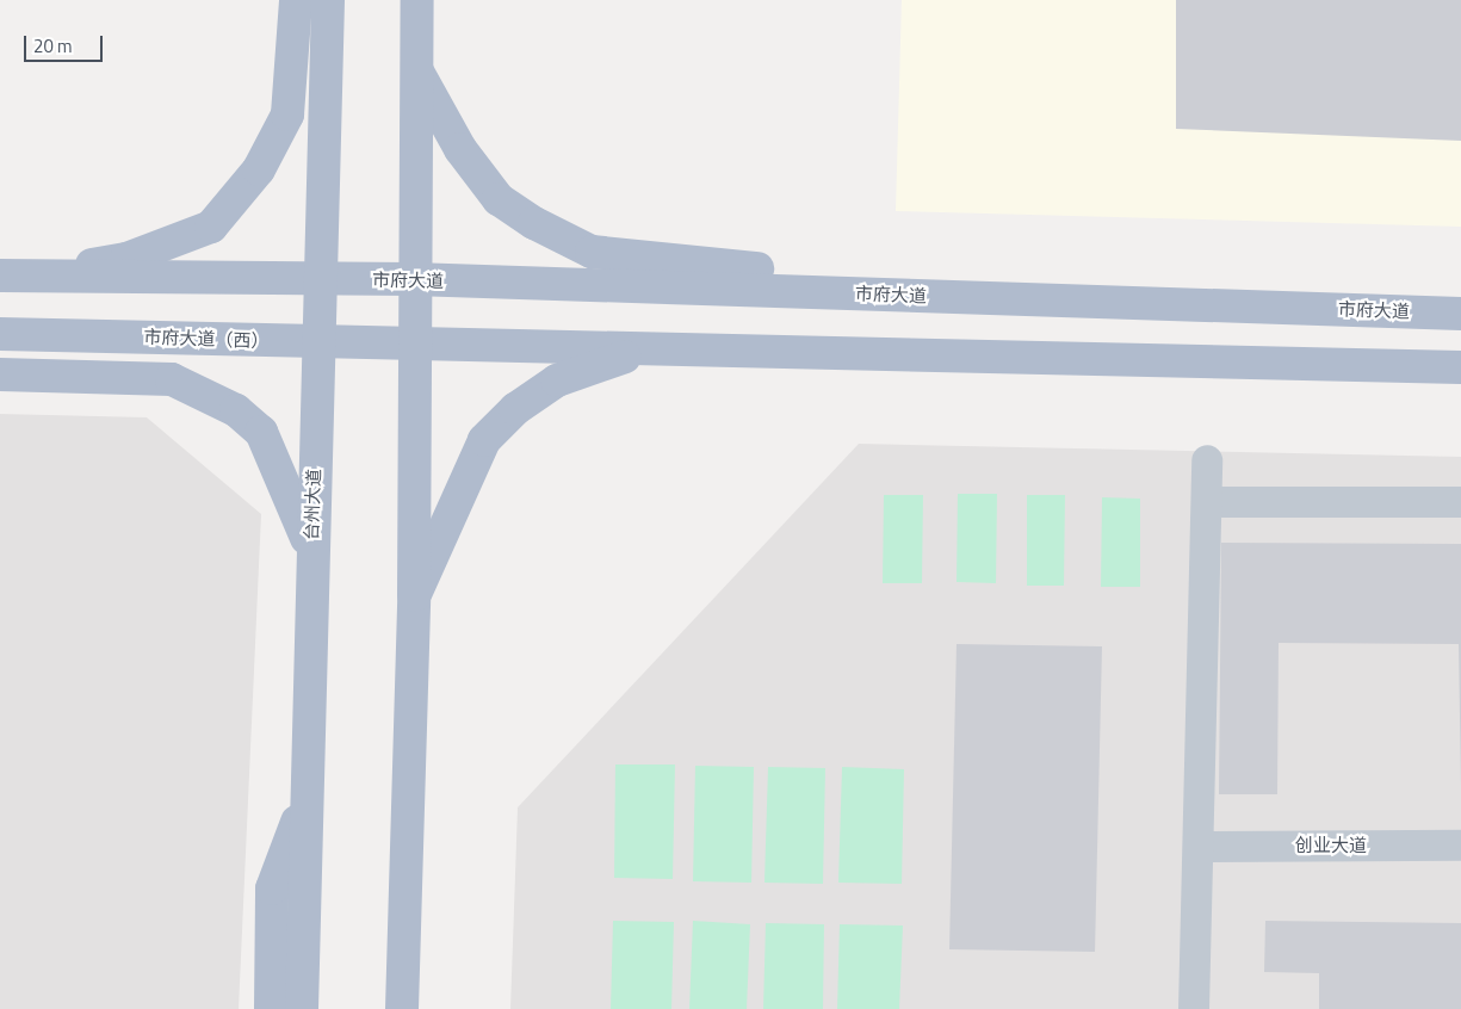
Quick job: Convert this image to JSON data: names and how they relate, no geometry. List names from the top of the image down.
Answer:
{
  "streets": {
    "main road": ["市府大道", "市府大道（西）", "台州大道"],
    "lane": ["创业大道"]
  },
  "crossings": [
    ["市府大道", "台州大道"],
    ["市府大道（西）", "台州大道"]
  ],
  "scale_bar": "20 m"
}
